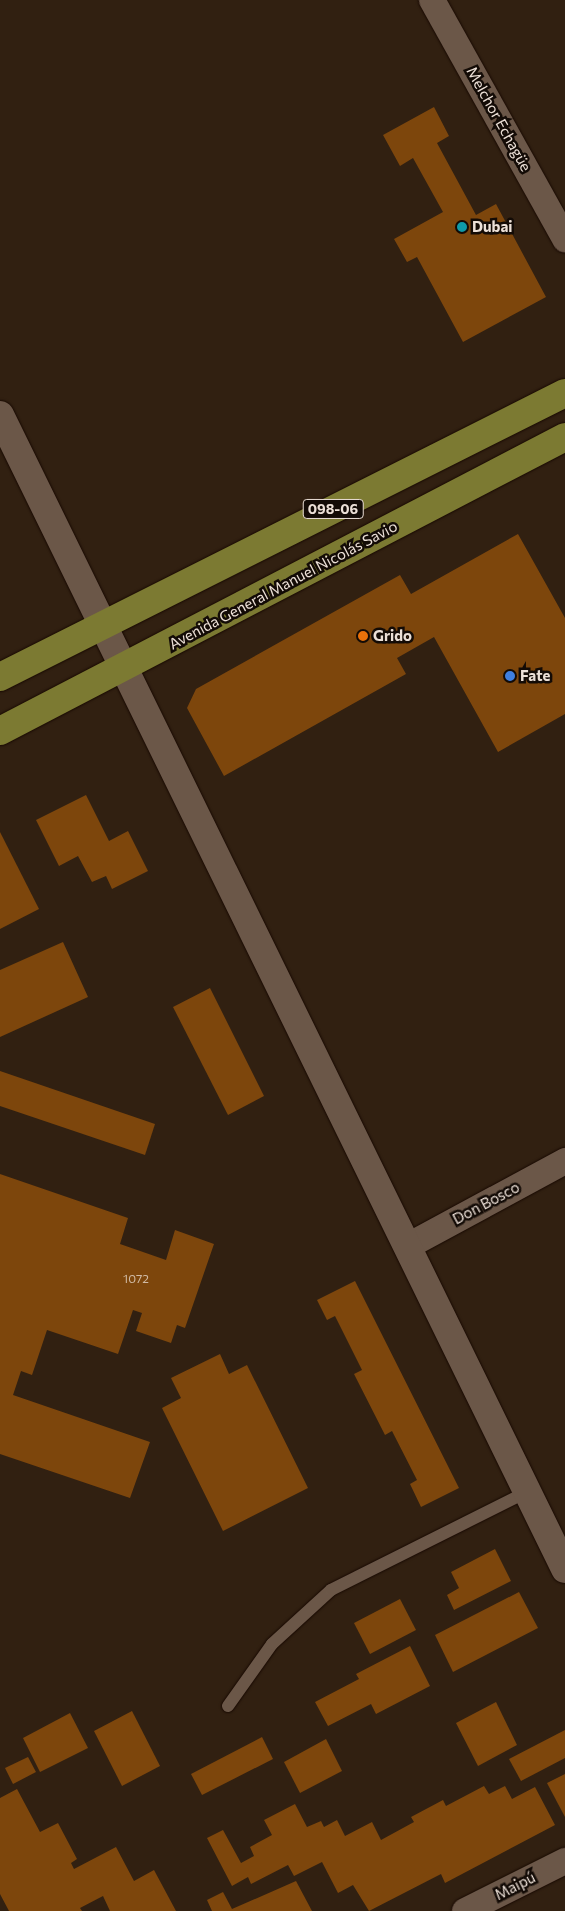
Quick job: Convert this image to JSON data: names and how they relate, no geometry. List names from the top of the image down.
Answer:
{
  "streets": {
    "main road": ["098-06", "Avenida General Manuel Nicolás Savio"],
    "street": ["Melchor Echagüe", "Don Bosco", "Maipú"]
  },
  "places": ["Dubai", "Grido", "Fate"],
  "house_numbers": ["1072"]
}
